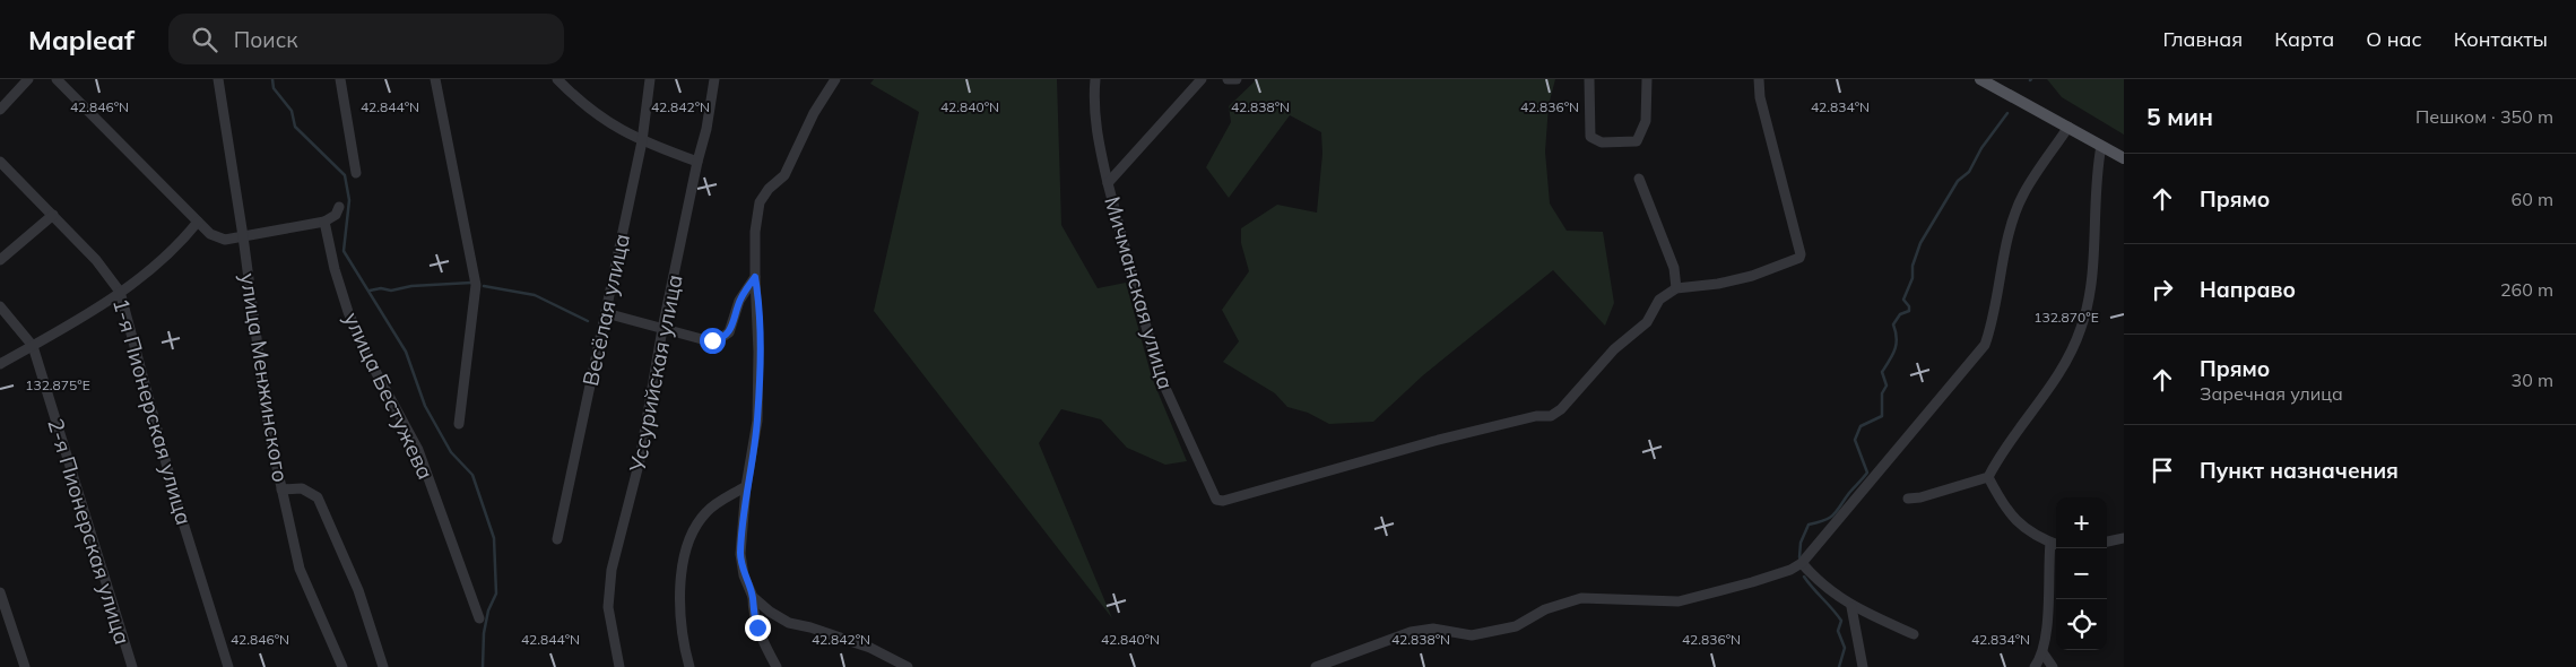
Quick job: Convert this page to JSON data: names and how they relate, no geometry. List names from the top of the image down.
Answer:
{
  "streets": {
    "street": [
      "Мичманская улица",
      "Весёлая улица",
      "Уссурийская улица",
      "улица Менжинского",
      "улица Бестужева",
      "1-я Пионерская улица",
      "2-я Пионерская улица"
    ]
  },
  "page": {
    "header": "Mapleaf",
    "search": "Поиск",
    "nav": [
      "Главная",
      "Карта",
      "О нас",
      "Контакты"
    ],
    "heading": ["5 мин", "Пешком · 350 m"],
    "list": [
      ["Прямо", "60 m"],
      ["Направо", "260 m"],
      ["Прямо", "Заречная улица", "30 m"],
      "Пункт назначения"
    ],
    "map_buttons": ["+", "−"]
  },
  "coordinates": [
    "42.846°N",
    "42.844°N",
    "42.842°N",
    "42.840°N",
    "42.838°N",
    "42.836°N",
    "42.834°N",
    "132.870°E",
    "132.875°E"
  ]
}
